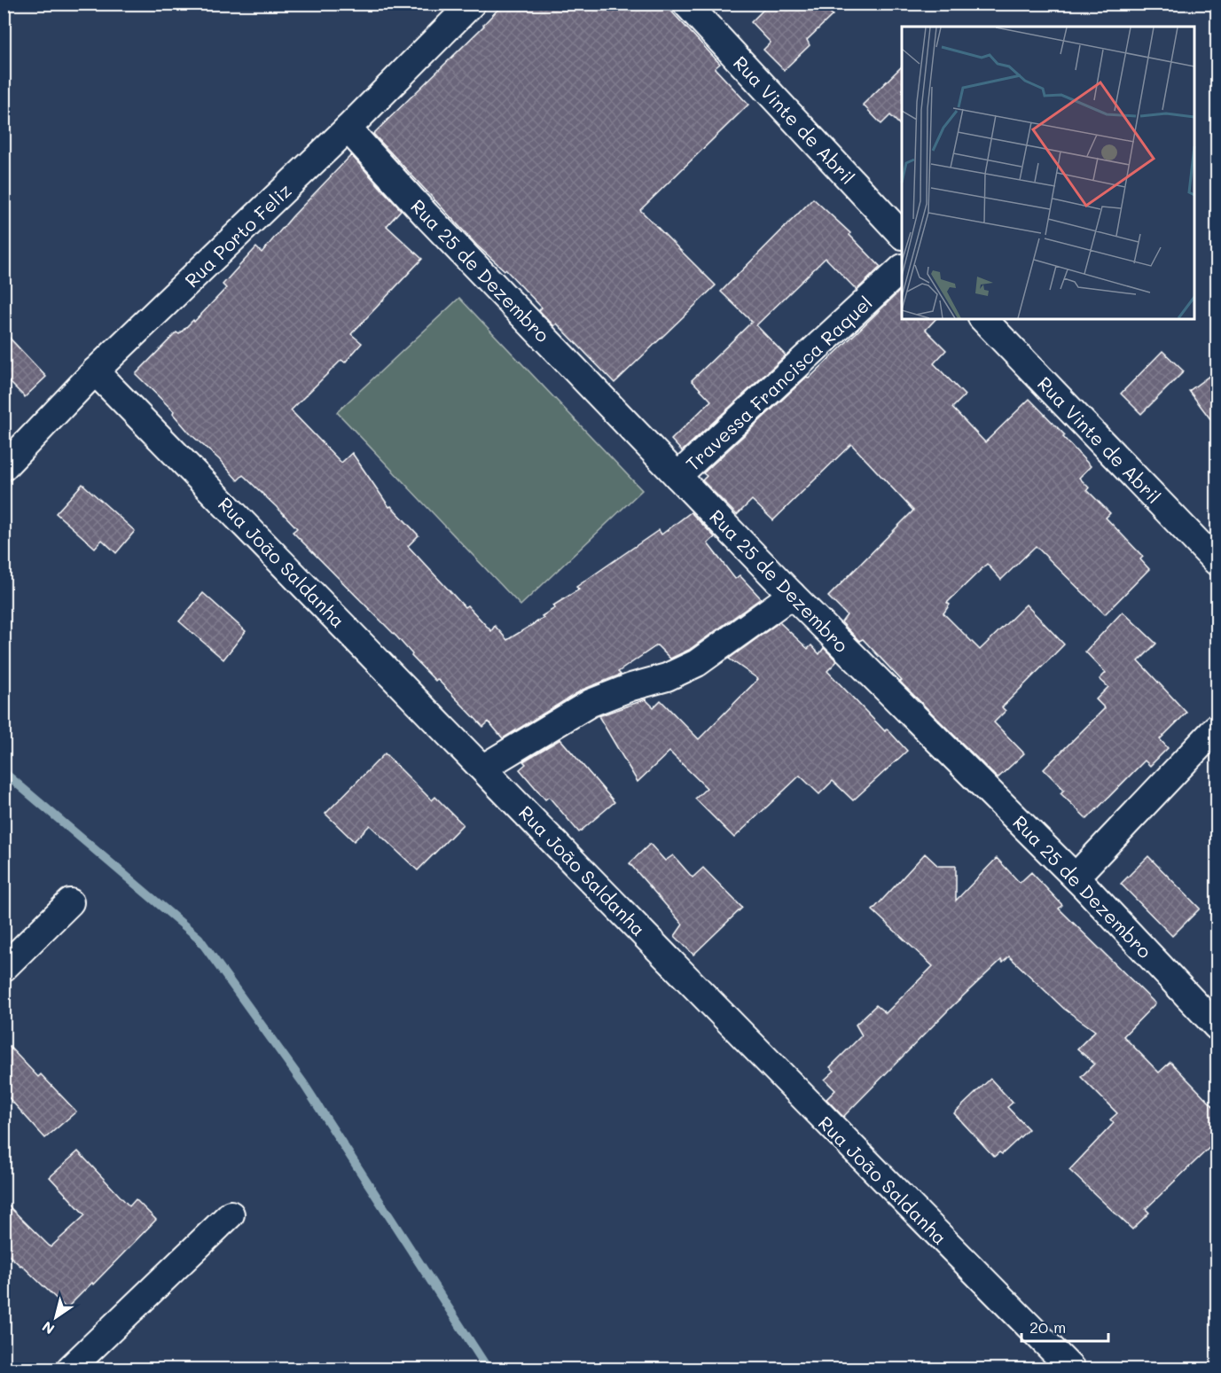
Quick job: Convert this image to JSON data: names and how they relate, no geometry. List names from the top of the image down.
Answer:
{
  "streets": {
    "street": [
      "Rua Vinte de Abril",
      "Rua Porto Feliz",
      "Rua 25 de Dezembro",
      "Travessa Francisca Raquel",
      "Rua João Saldanha"
    ]
  },
  "crossings": [
    ["Rua Porto Feliz", "Rua 25 de Dezembro"],
    ["Rua Porto Feliz", "Rua João Saldanha"],
    ["Rua 25 de Dezembro", "Travessa Francisca Raquel"]
  ],
  "scale_bar": "20 m",
  "north": "bottom left"
}
